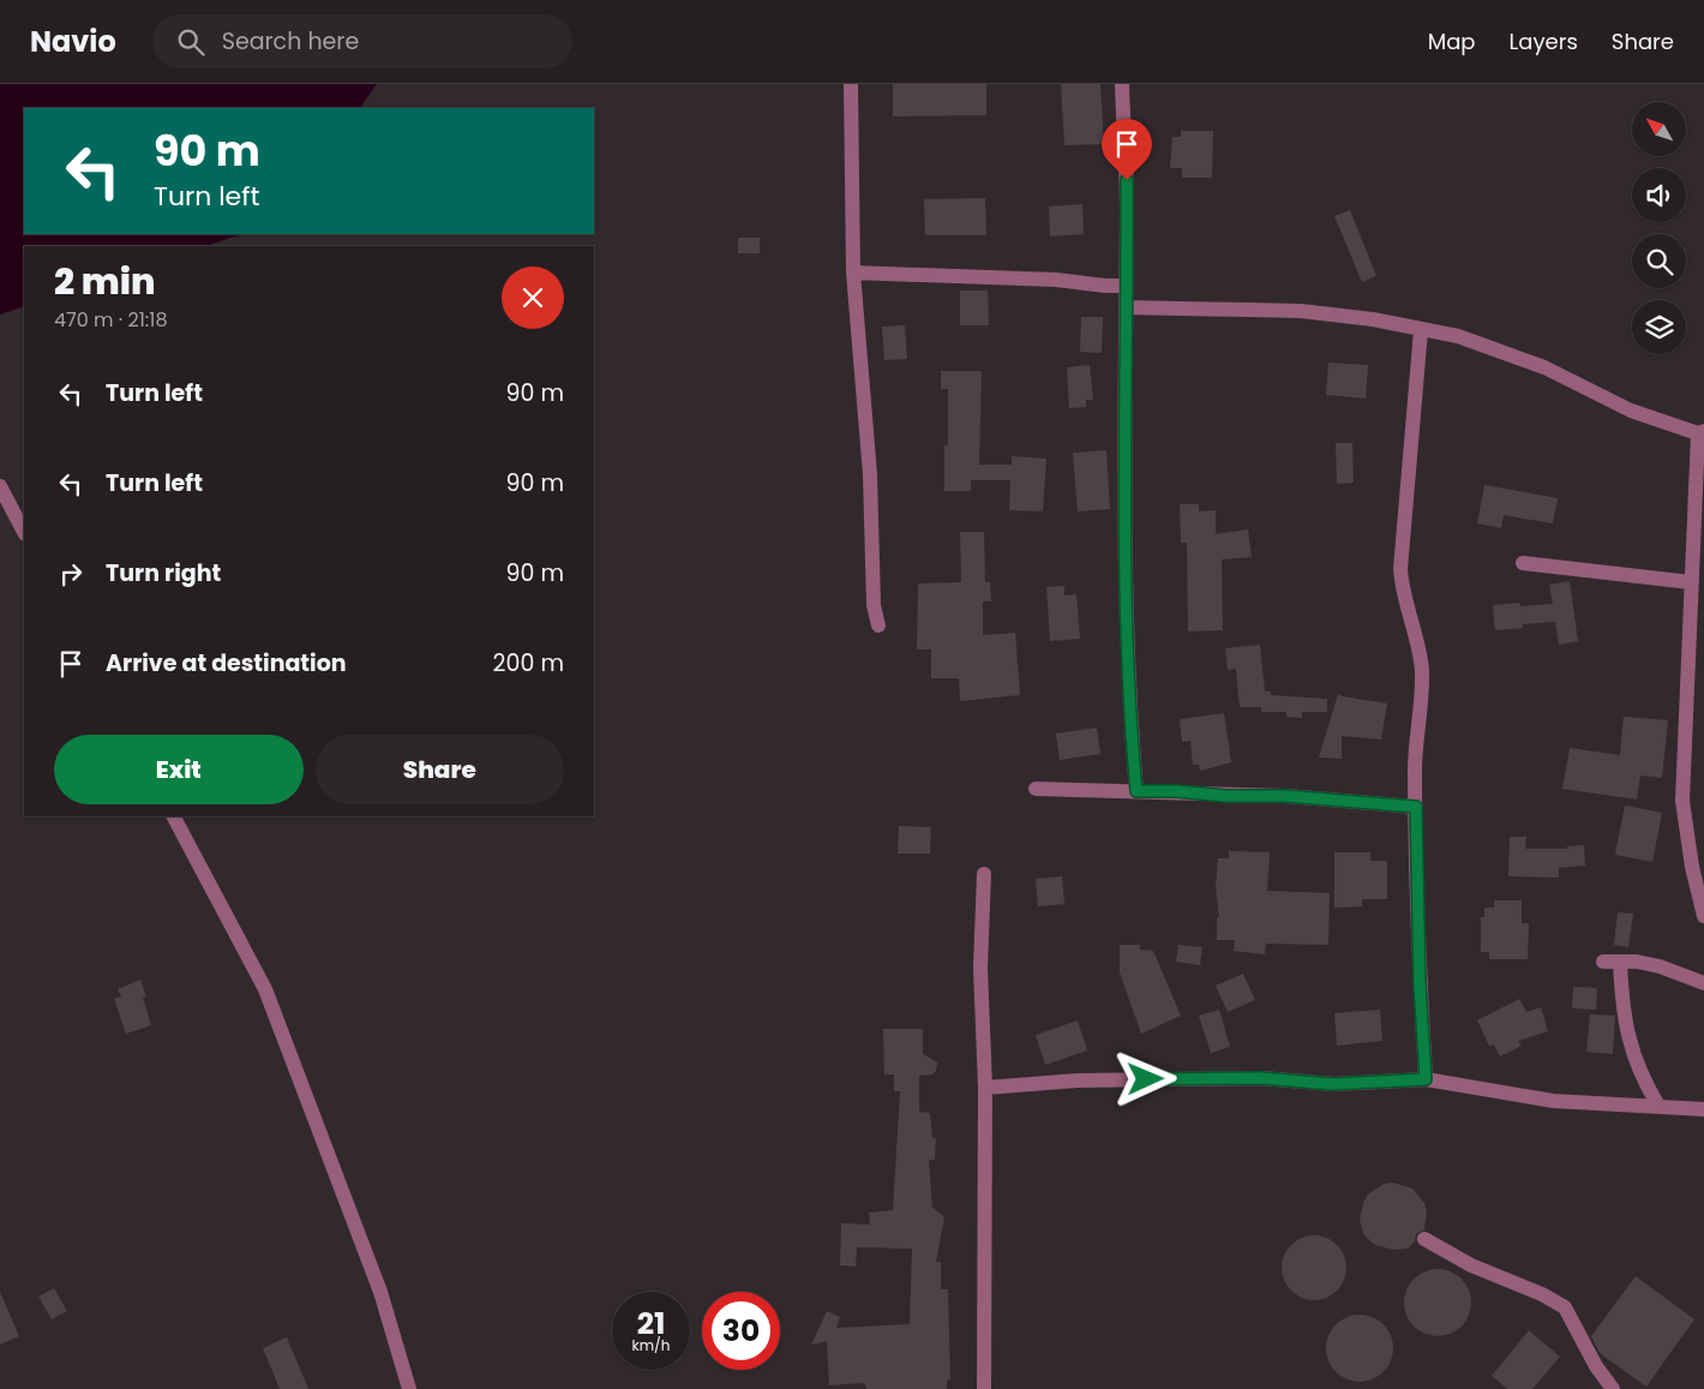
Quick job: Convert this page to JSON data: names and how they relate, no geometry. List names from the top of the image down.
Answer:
{
  "north": "top left",
  "page": {
    "header": "Navio",
    "search": "Search here",
    "nav": ["Map", "Layers", "Share"],
    "turn": ["90 m", "Turn left"],
    "heading": ["2 min", "470 m · 21:18"],
    "list": [
      {
        "name": "Turn left",
        "value": "90 m"
      },
      {
        "name": "Turn left",
        "value": "90 m"
      },
      {
        "name": "Turn right",
        "value": "90 m"
      },
      {
        "name": "Arrive at destination",
        "value": "200 m"
      }
    ],
    "buttons": ["Exit", "Share"],
    "speed": "21 km/h",
    "limit": "30"
  }
}
